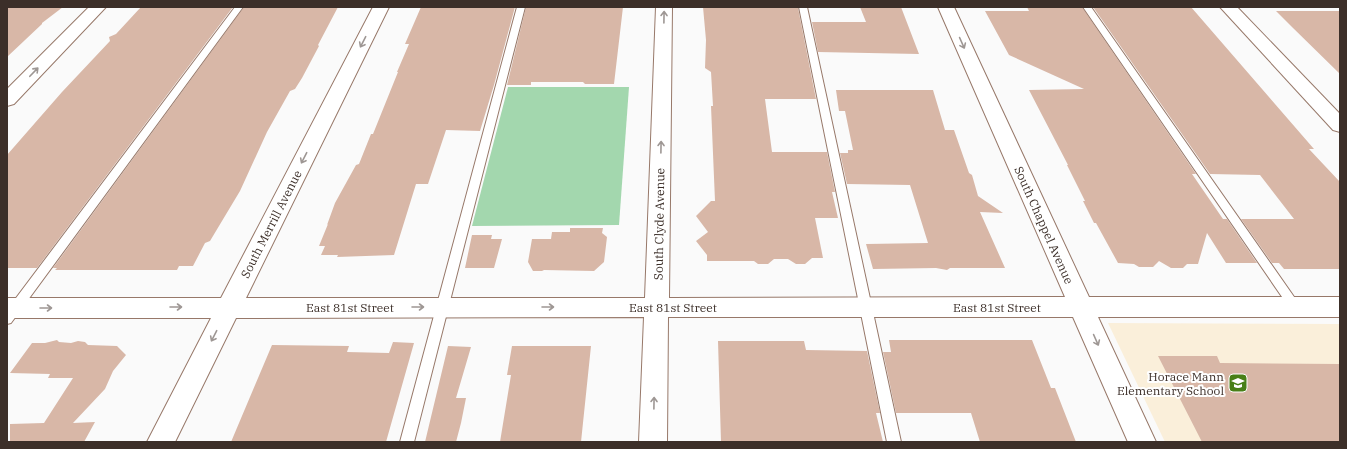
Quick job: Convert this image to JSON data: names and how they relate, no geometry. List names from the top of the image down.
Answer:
{
  "streets": {
    "street": [
      "South Merrill Avenue",
      "South Clyde Avenue",
      "South Chappel Avenue",
      "East 81st Street"
    ]
  },
  "crossings": [
    ["South Merrill Avenue", "East 81st Street"],
    ["South Clyde Avenue", "East 81st Street"],
    ["South Chappel Avenue", "East 81st Street"]
  ],
  "one_way": [
    "South Merrill Avenue",
    "South Clyde Avenue",
    "South Chappel Avenue",
    "East 81st Street"
  ],
  "places": {
    "school or university": ["Horace Mann Elementary School"]
  }
}
